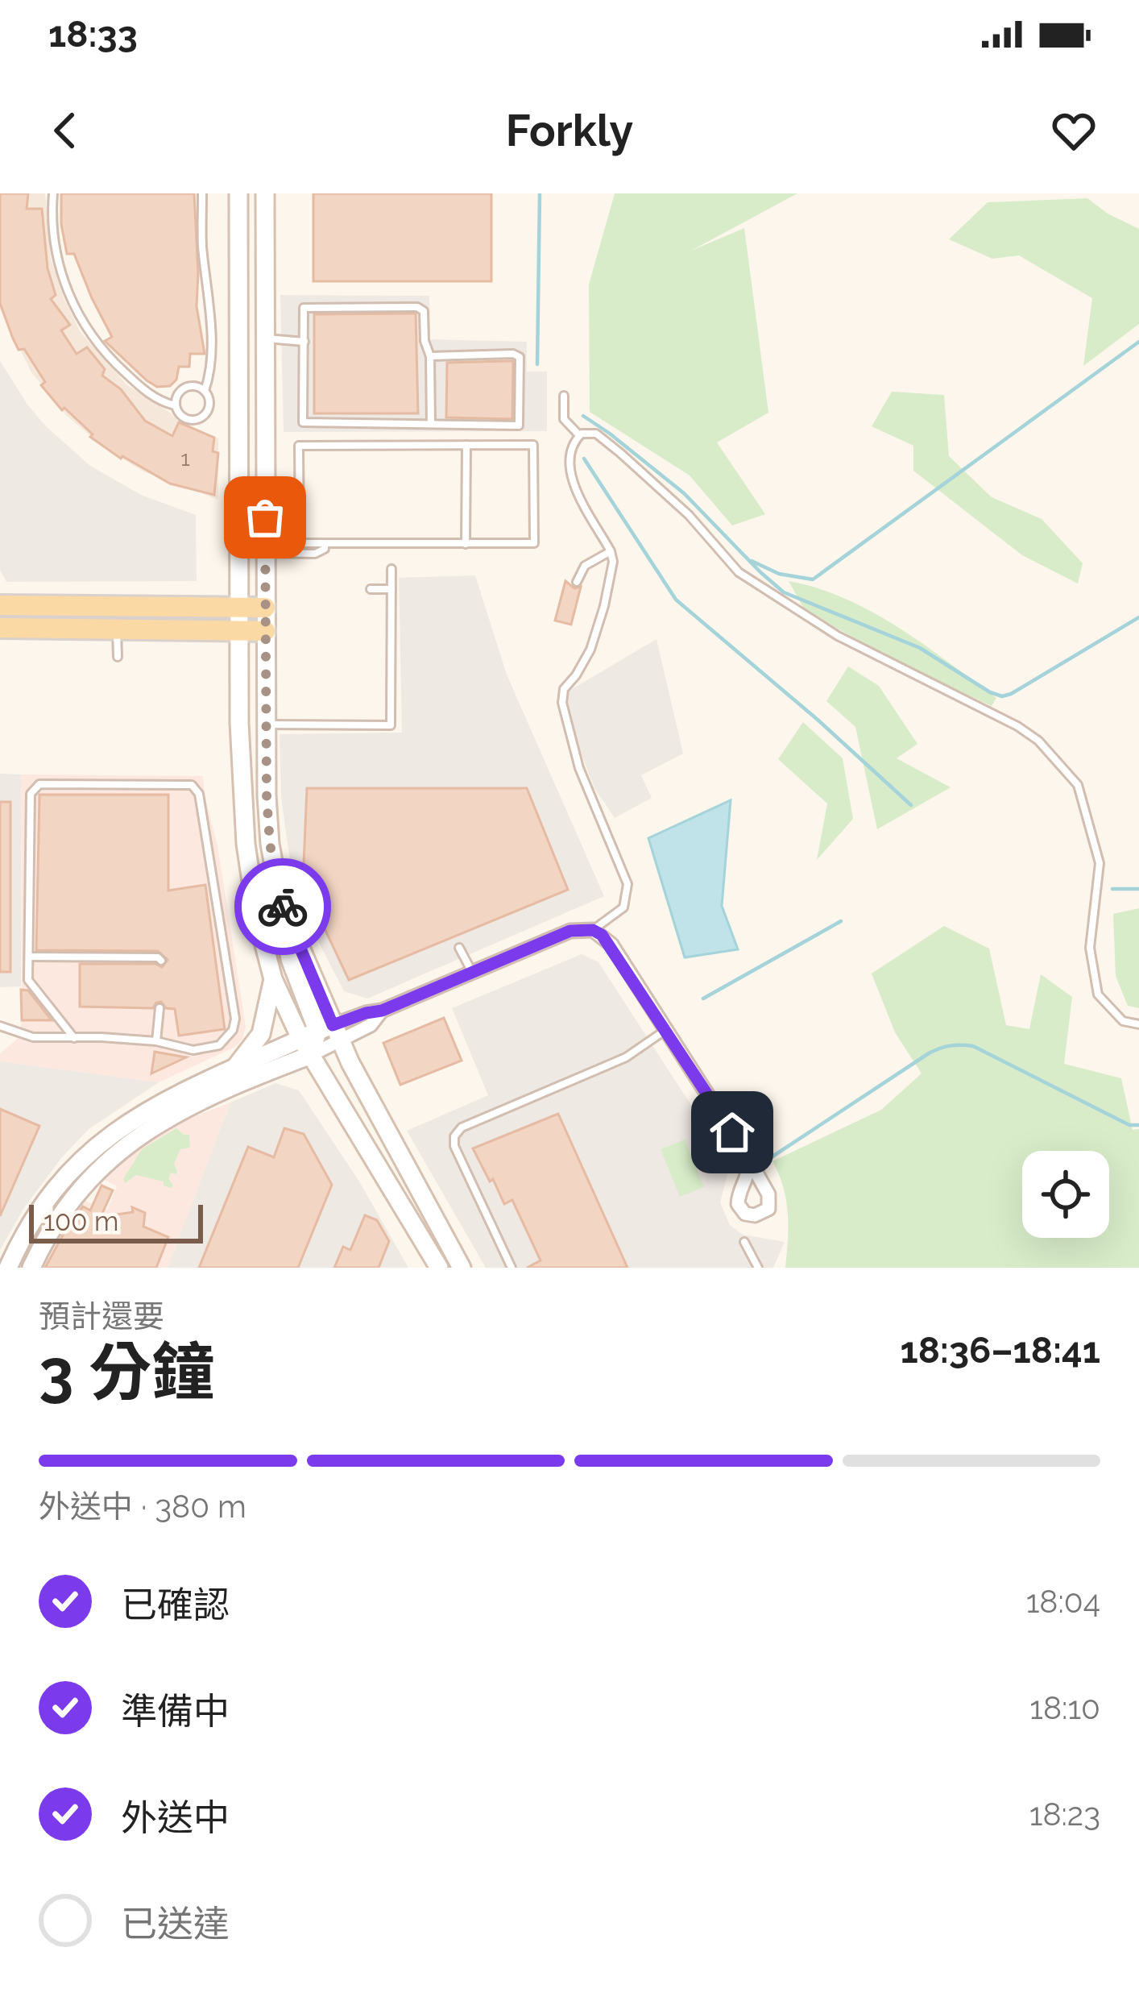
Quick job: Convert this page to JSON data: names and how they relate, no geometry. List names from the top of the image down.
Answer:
{
  "house_numbers": ["1"],
  "scale_bar": "100 m",
  "page": {
    "status": "18:33",
    "header": "Forkly",
    "scale": "100 m",
    "heading": ["3 分鐘", "預計還要", "18:36–18:41"],
    "bar": "外送中 · 380 m",
    "list": [
      ["已確認", "18:04"],
      ["準備中", "18:10"],
      ["外送中", "18:23"],
      "已送達"
    ]
  }
}
